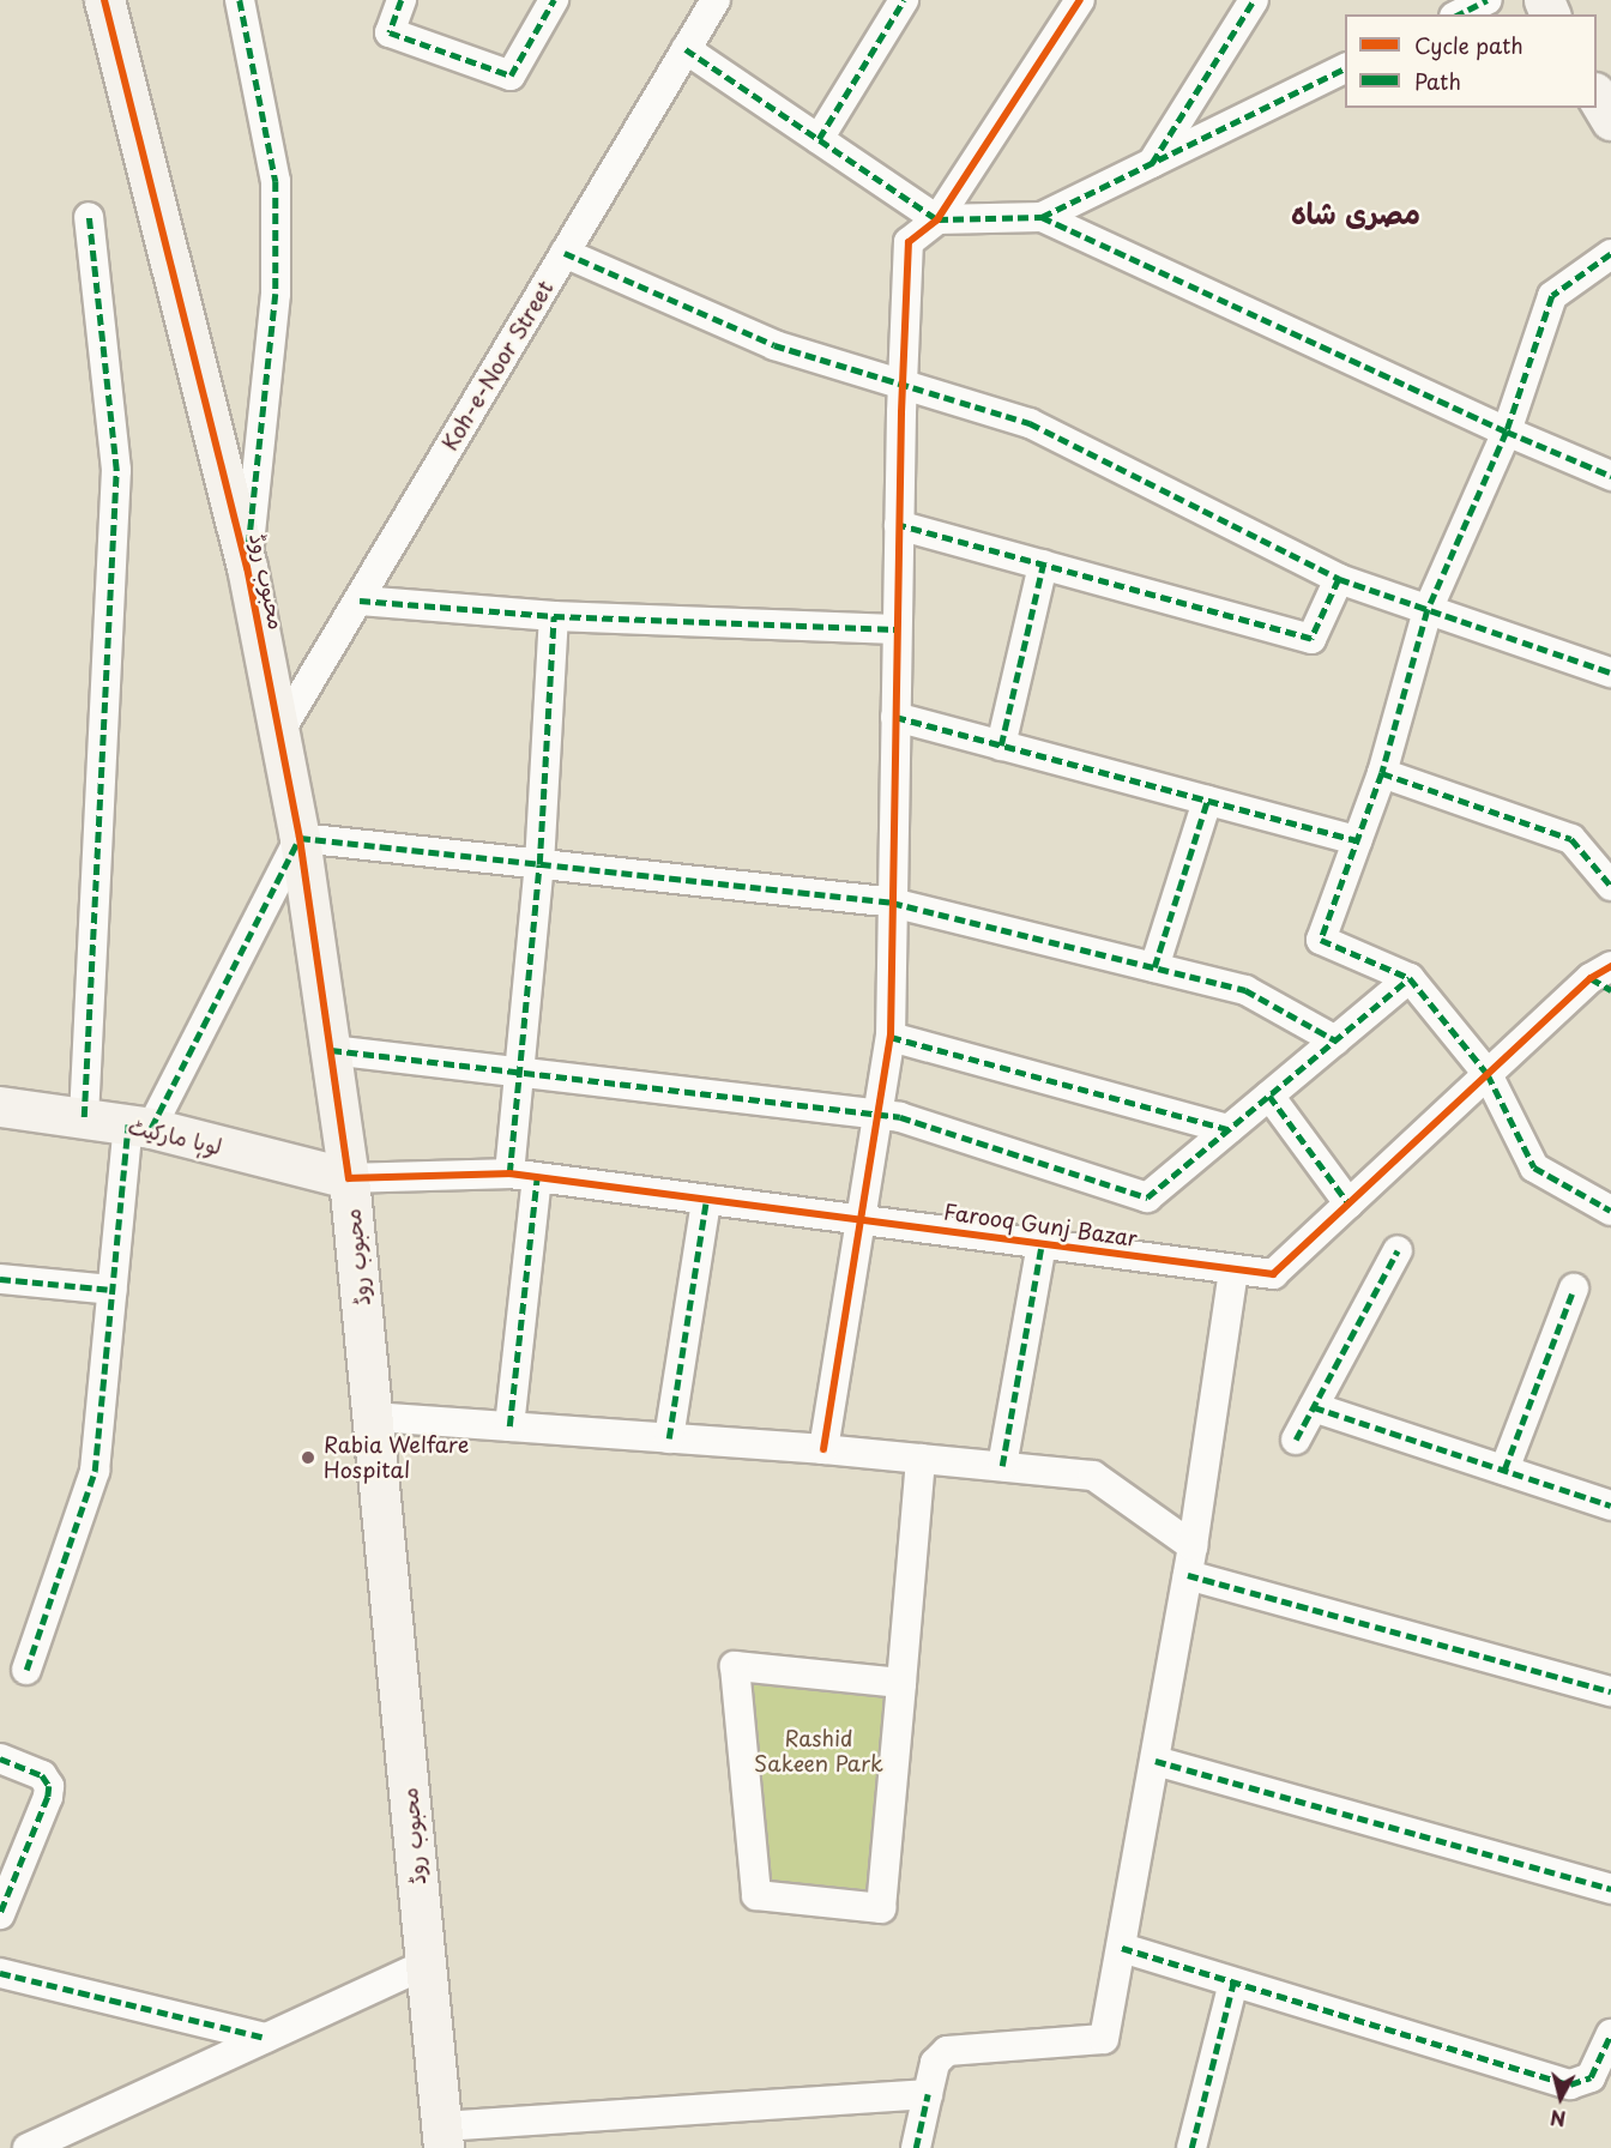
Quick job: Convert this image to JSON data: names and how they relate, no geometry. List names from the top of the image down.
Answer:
{
  "streets": {
    "main road": ["محبوب روڈ", "لوہا مارکیٹ"],
    "street": ["Koh-e-Noor Street", "Farooq Gunj Bazar"]
  },
  "crossings": [
    ["Koh-e-Noor Street", "محبوب روڈ"],
    ["محبوب روڈ", "لوہا مارکیٹ"],
    ["محبوب روڈ", "Farooq Gunj Bazar"],
    ["لوہا مارکیٹ", "Farooq Gunj Bazar"]
  ],
  "districts": ["مصری شاہ"],
  "parks": ["Rashid Sakeen Park"],
  "places": ["Rabia Welfare Hospital"],
  "legend": ["Cycle path", "Path"],
  "north": "bottom"
}
